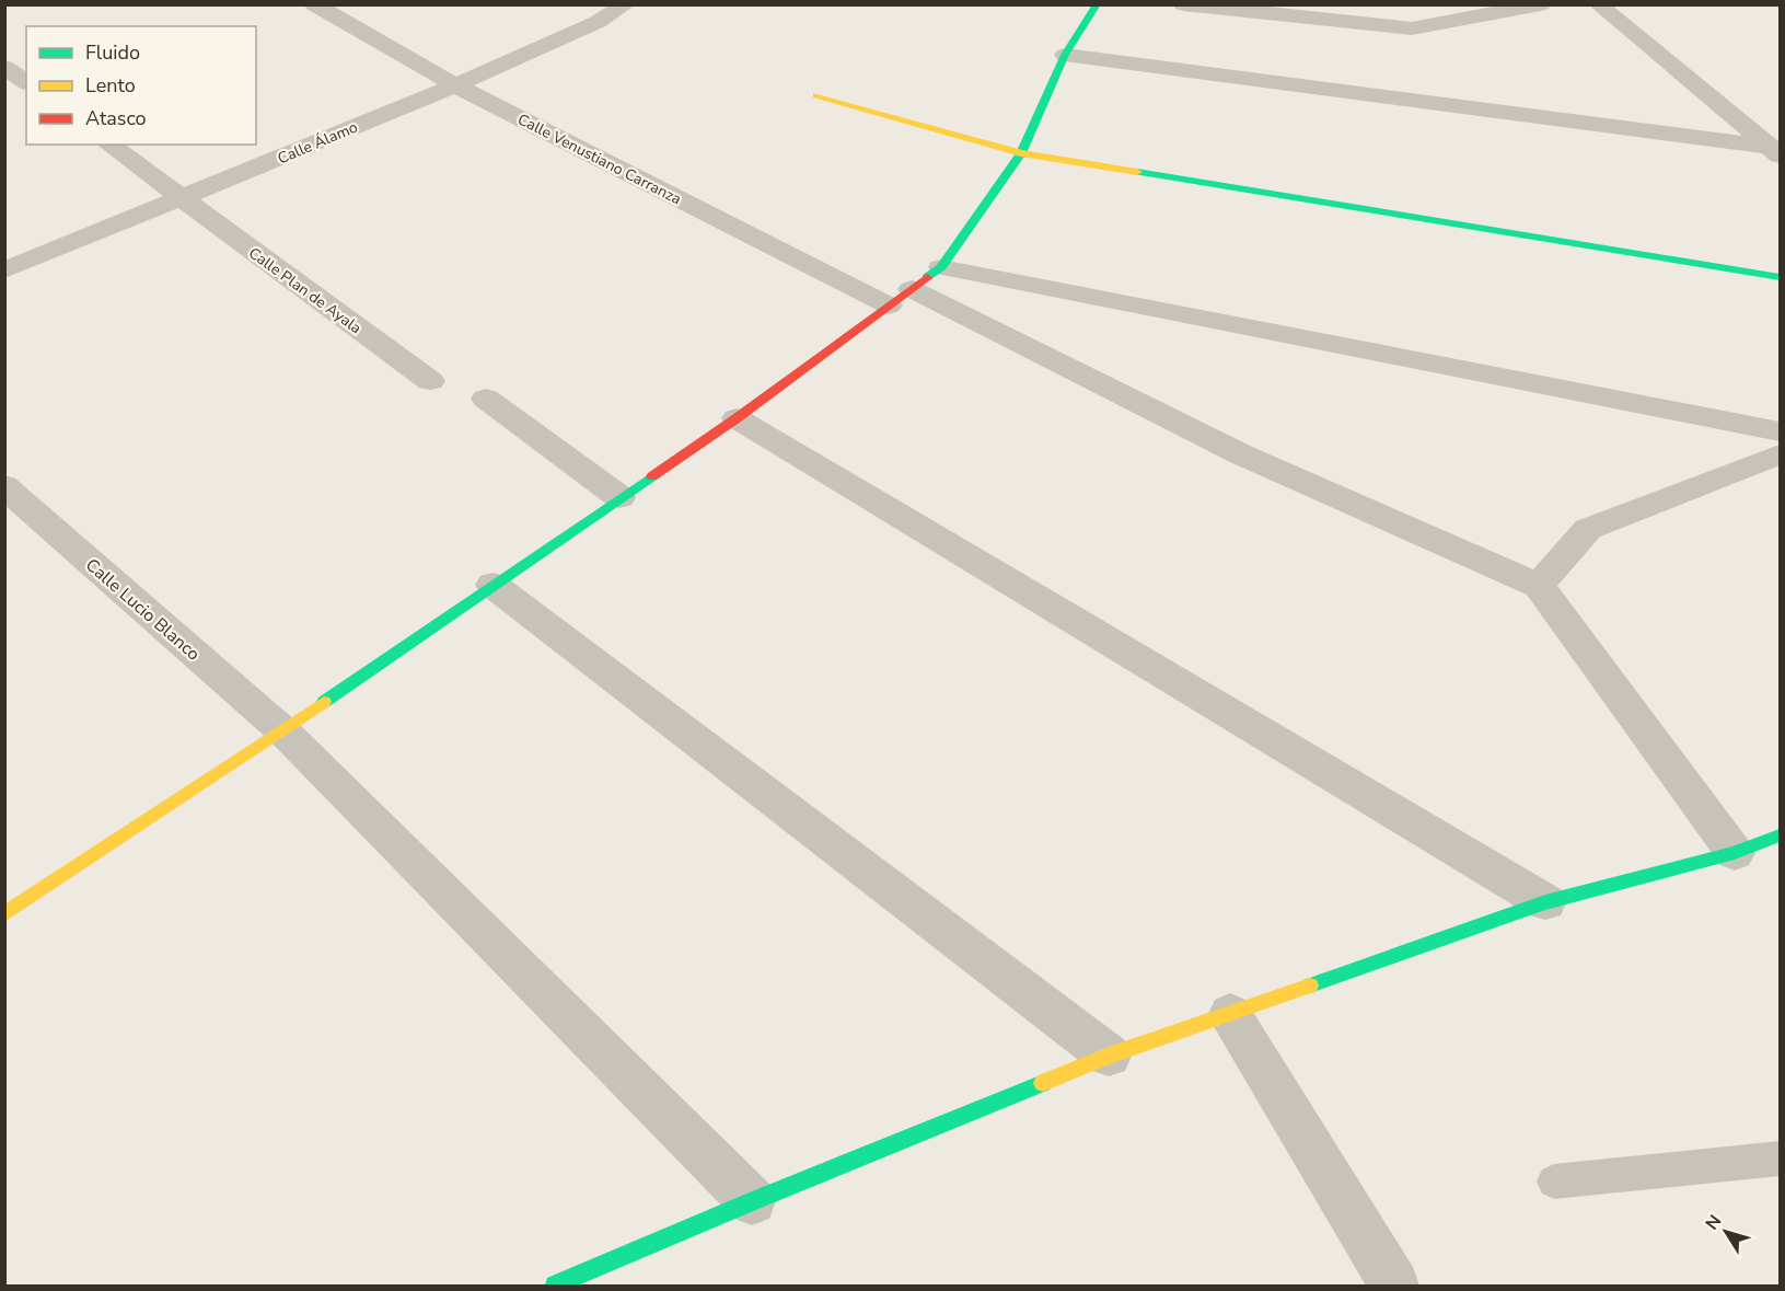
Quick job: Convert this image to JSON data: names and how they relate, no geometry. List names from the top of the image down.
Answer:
{
  "streets": {
    "street": [
      "Calle Álamo",
      "Calle Venustiano Carranza",
      "Calle Plan de Ayala",
      "Calle Lucio Blanco"
    ]
  },
  "crossings": [
    ["Calle Álamo", "Calle Venustiano Carranza"],
    ["Calle Álamo", "Calle Plan de Ayala"]
  ],
  "legend": ["Fluido", "Lento", "Atasco"],
  "north": "top left"
}
